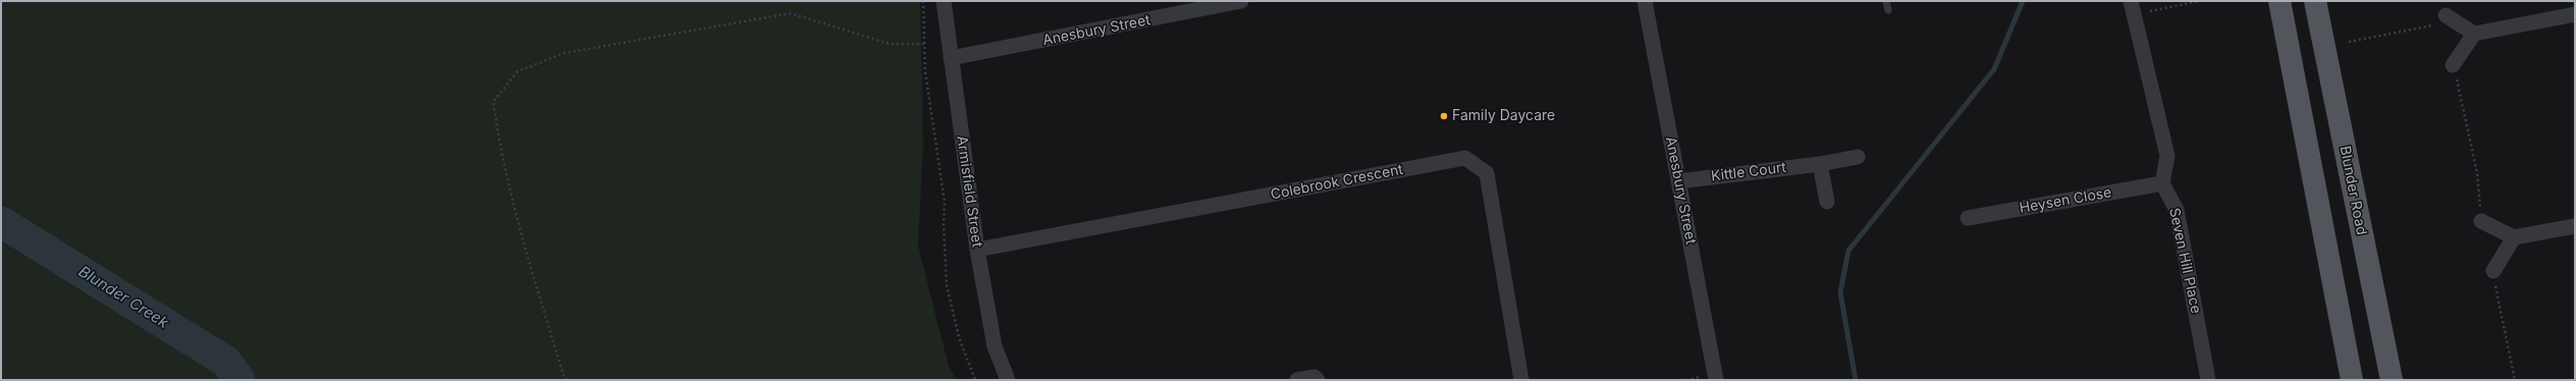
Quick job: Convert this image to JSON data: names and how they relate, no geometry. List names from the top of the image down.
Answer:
{
  "streets": {
    "main road": ["Blunder Road"],
    "street": [
      "Anesbury Street",
      "Kittle Court",
      "Colebrook Crescent",
      "Armisfield Street",
      "Heysen Close",
      "Seven Hill Place"
    ]
  },
  "crossings": [
    ["Anesbury Street", "Kittle Court"],
    ["Anesbury Street", "Armisfield Street"],
    ["Colebrook Crescent", "Armisfield Street"],
    ["Heysen Close", "Seven Hill Place"]
  ],
  "water": ["Blunder Creek"],
  "places": ["Family Daycare"]
}
